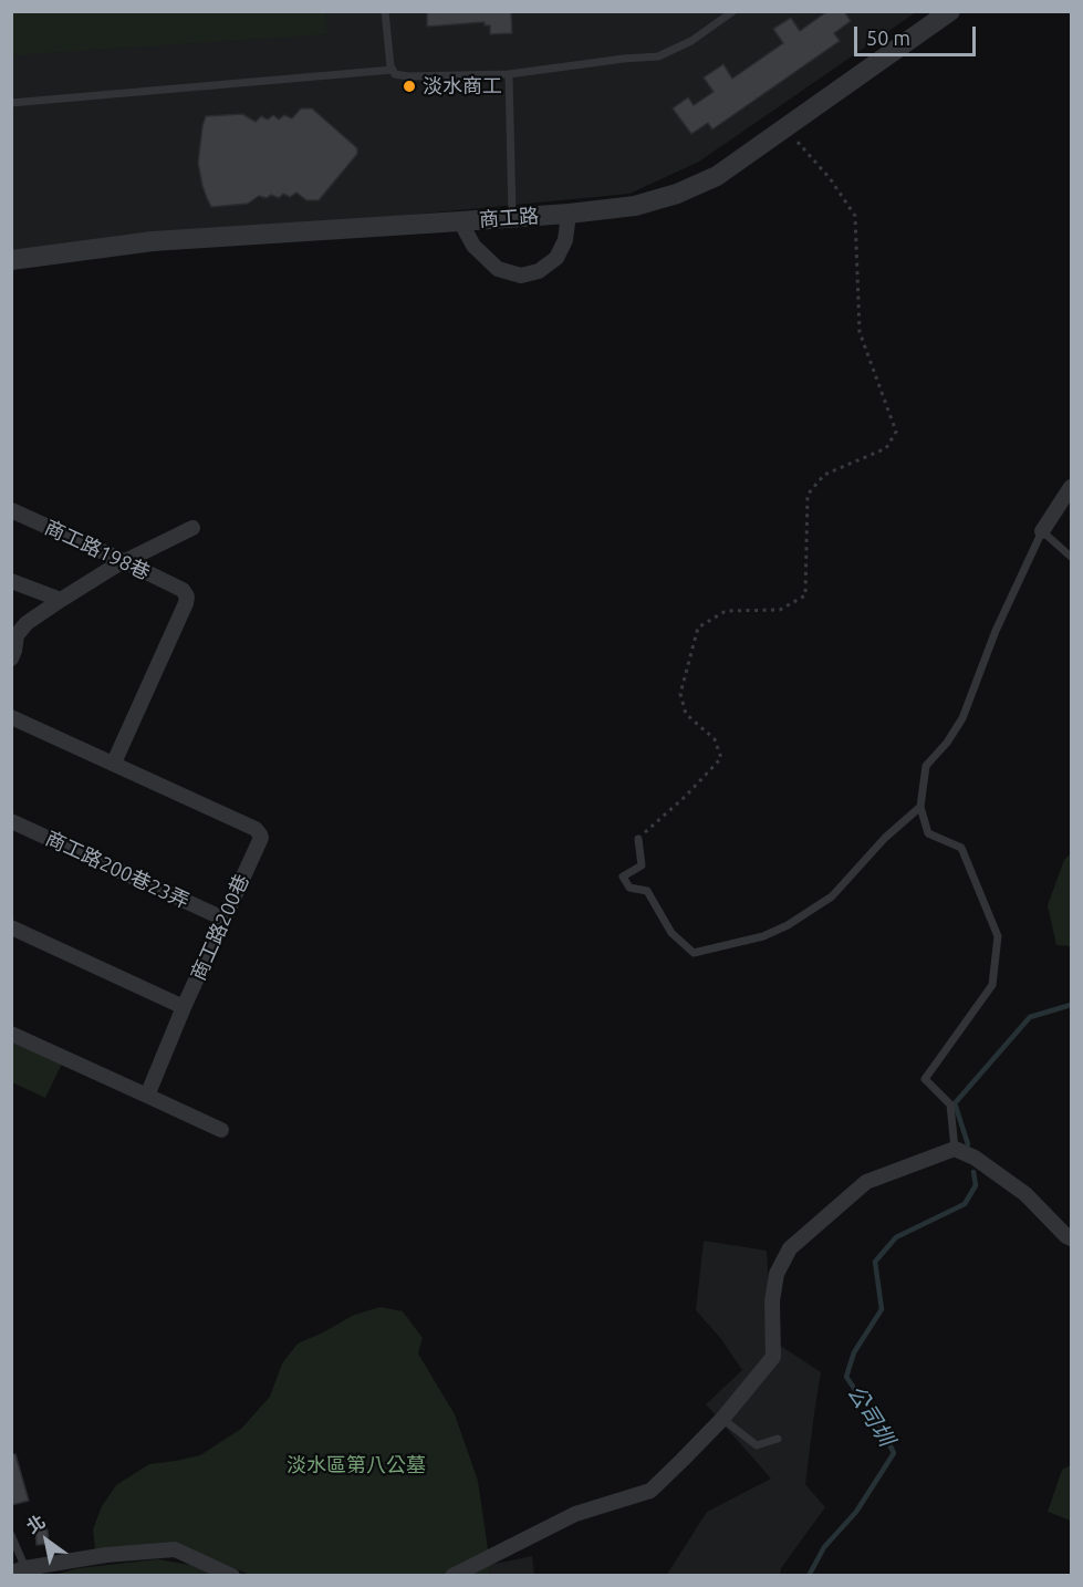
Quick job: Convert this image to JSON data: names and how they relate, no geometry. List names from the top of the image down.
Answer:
{
  "streets": {
    "street": [
      "商工路",
      "商工路198巷",
      "商工路200巷23弄",
      "商工路200巷"
    ]
  },
  "crossings": [
    ["商工路198巷", "商工路200巷"],
    ["商工路200巷23弄", "商工路200巷"]
  ],
  "water": ["公司圳"],
  "parks": ["淡水區第八公墓"],
  "places": ["淡水商工"],
  "scale_bar": "50 m",
  "north": "top left"
}
